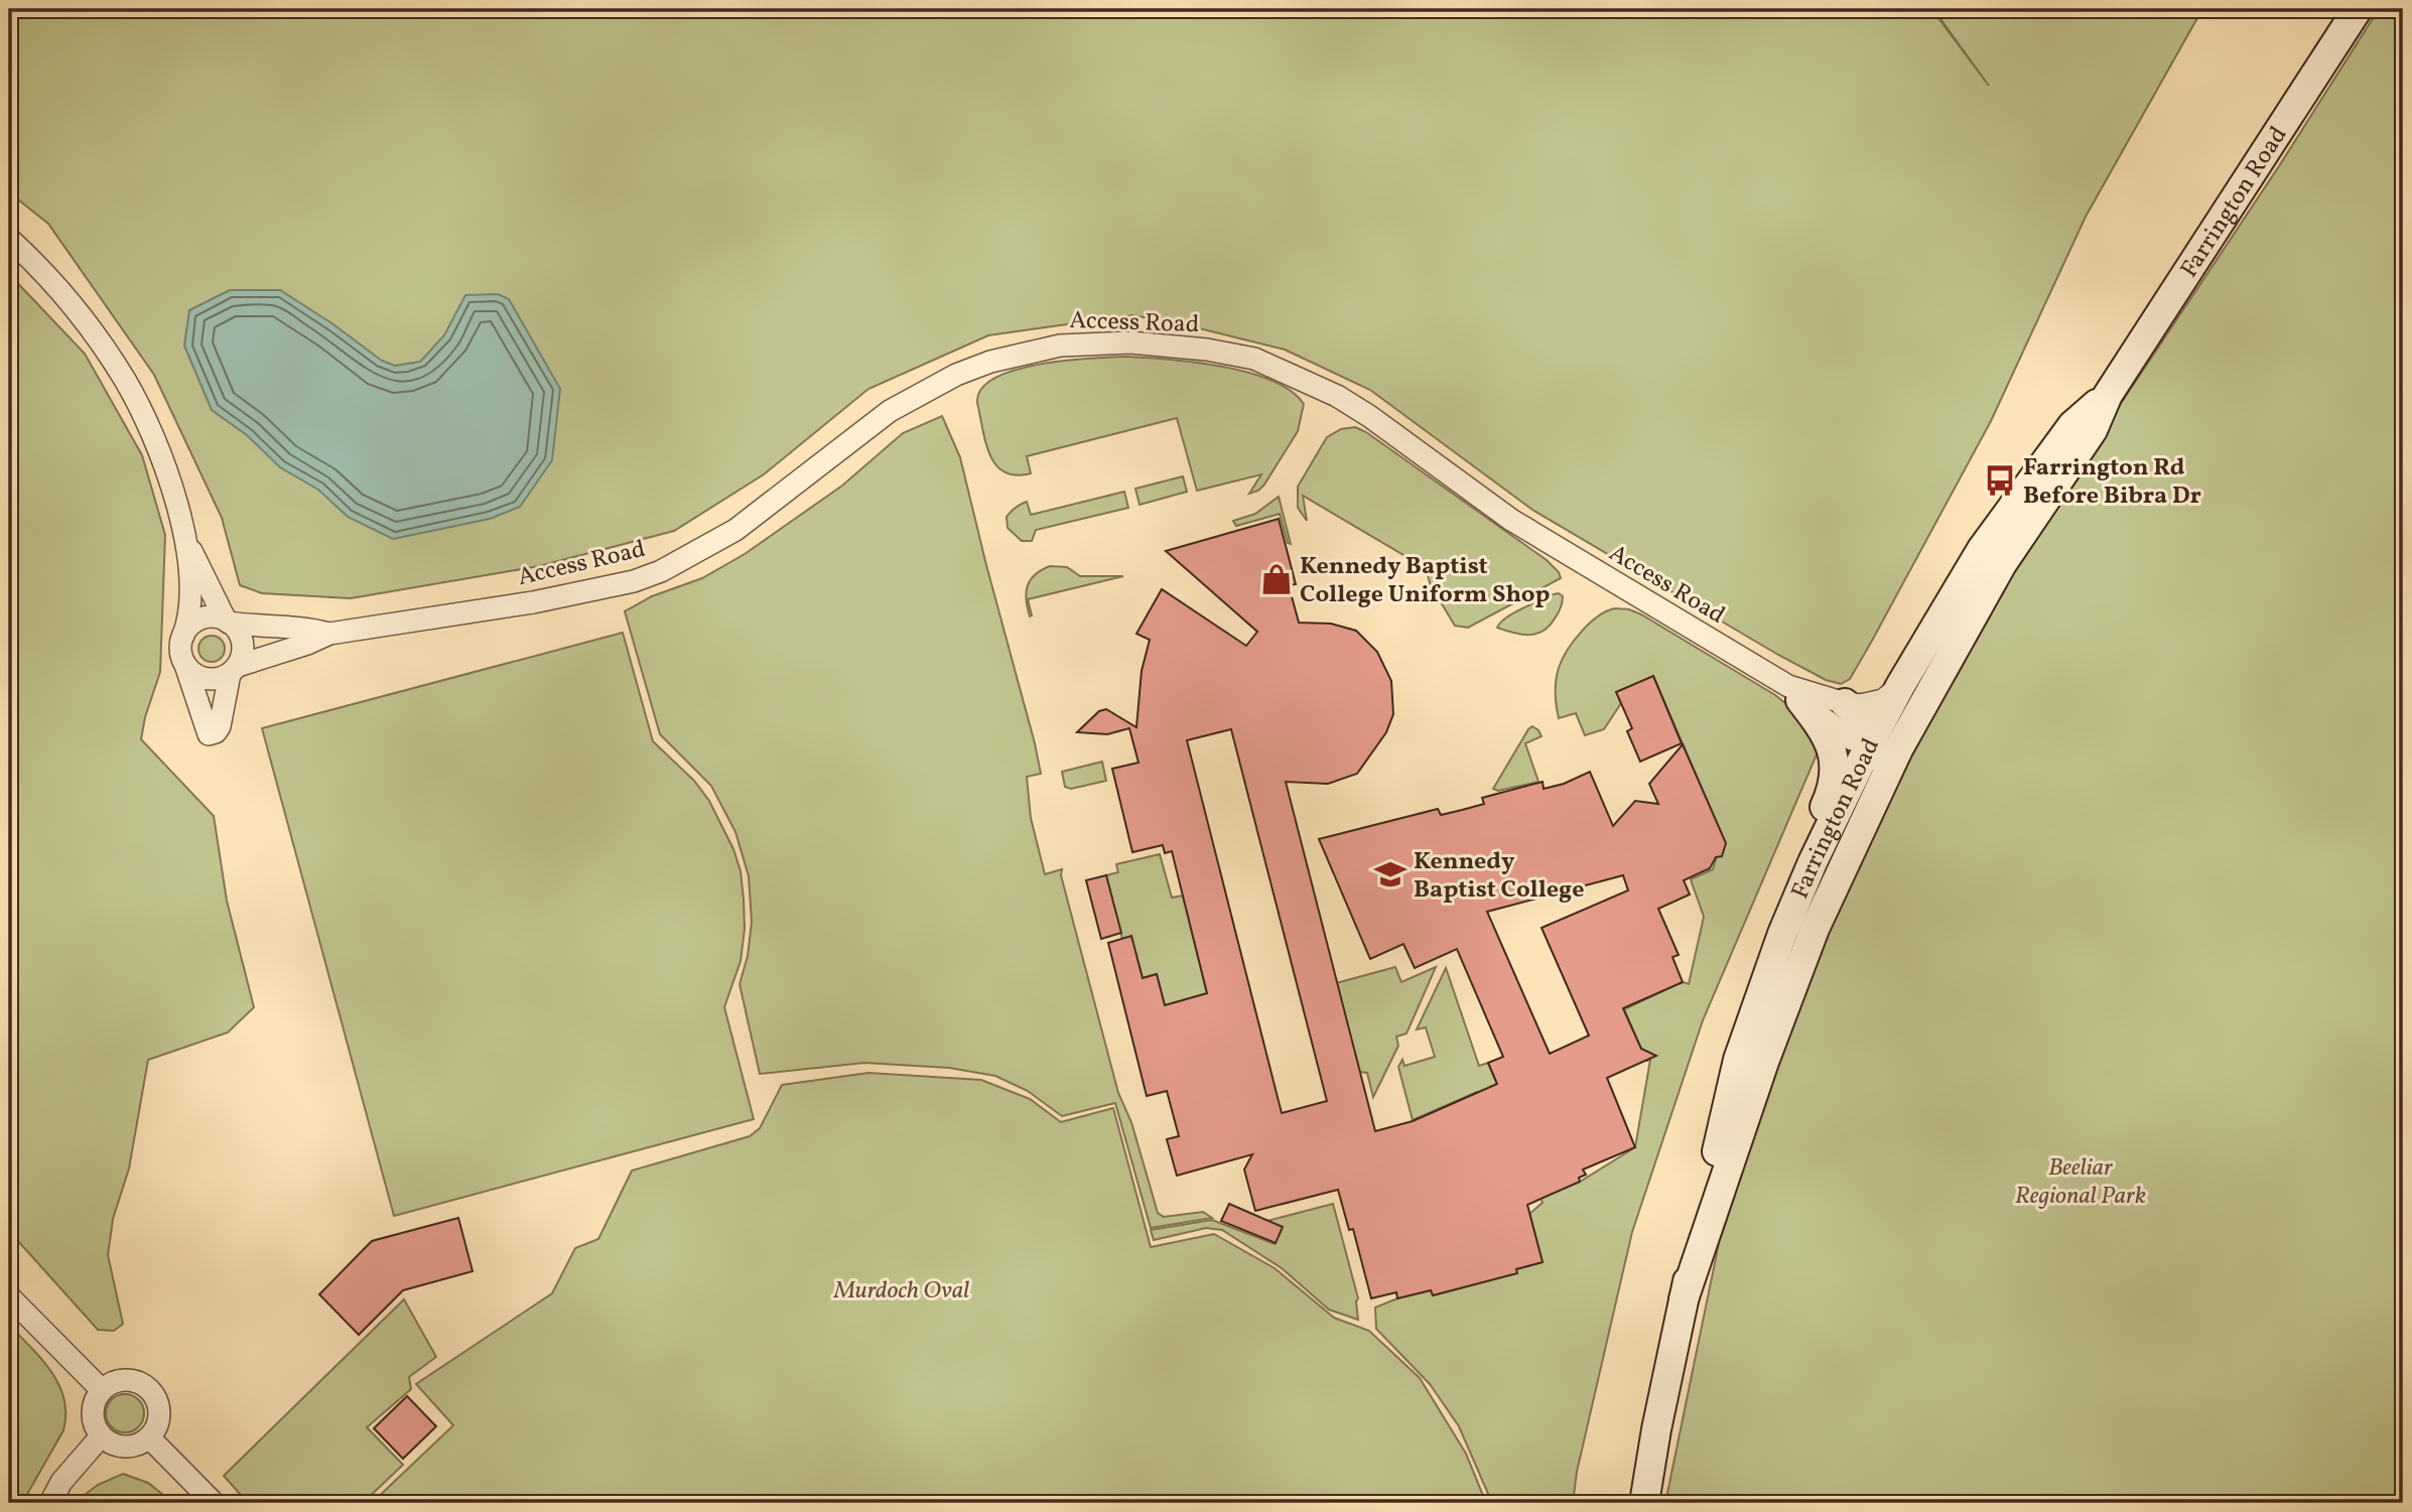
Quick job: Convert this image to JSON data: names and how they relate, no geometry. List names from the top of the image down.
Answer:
{
  "streets": {
    "main road": ["Farrington Road"],
    "street": ["Access Road"]
  },
  "crossings": [
    ["Farrington Road", "Access Road"]
  ],
  "parks": ["Beeliar Regional Park", "Murdoch Oval"],
  "places": {
    "bus stop": ["Farrington Rd Before Bibra Dr"],
    "shop": ["Kennedy Baptist College Uniform Shop"],
    "school or university": ["Kennedy Baptist College"]
  }
}
